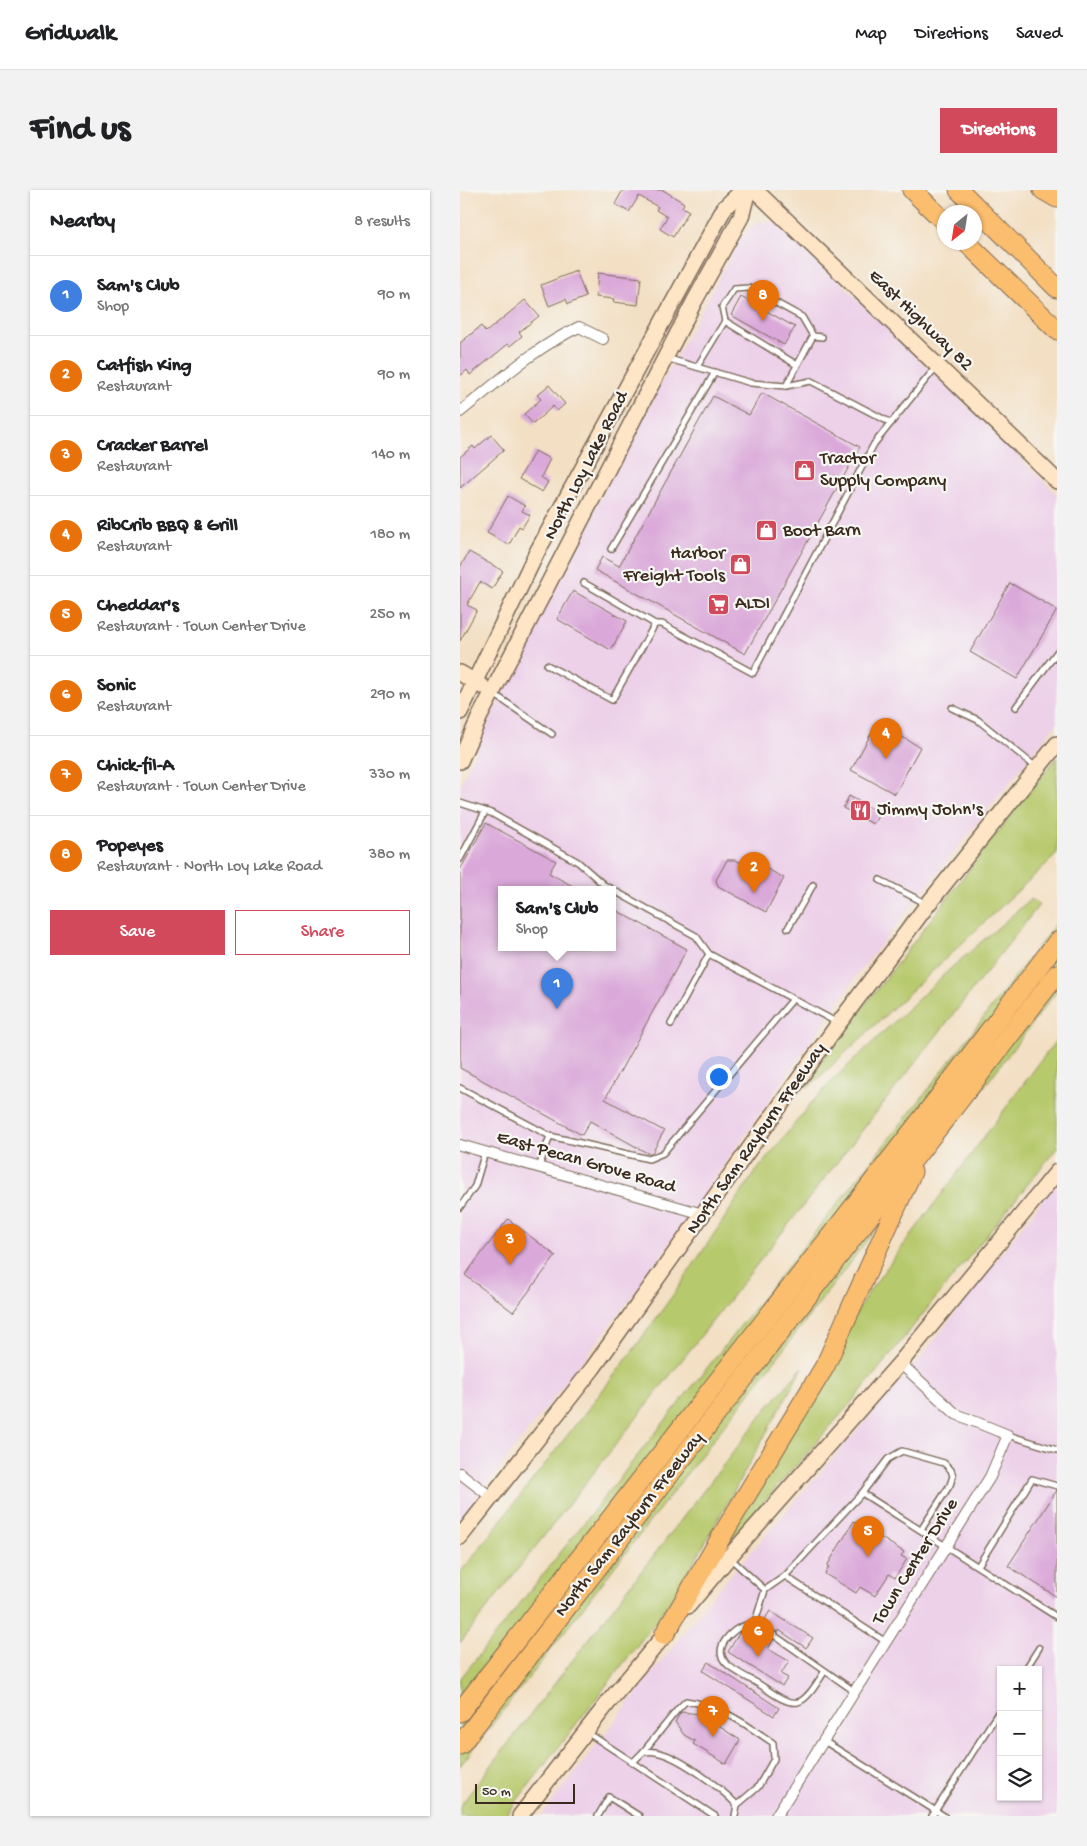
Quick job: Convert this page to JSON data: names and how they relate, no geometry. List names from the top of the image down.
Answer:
{
  "streets": {
    "highway": ["North Sam Rayburn Freeway"],
    "main road": ["East Highway 82", "North Loy Lake Road"],
    "street": ["East Pecan Grove Road", "Town Center Drive"]
  },
  "crossings": [
    ["North Sam Rayburn Freeway", "East Pecan Grove Road"]
  ],
  "places": {
    "shop": ["Tractor Supply Company", "Boot Barn", "Harbor Freight Tools"],
    "supermarket": ["ALDI"],
    "restaurant": ["Jimmy John's"]
  },
  "scale_bar": "50 m",
  "north": "bottom left",
  "page": {
    "header": "Gridwalk",
    "nav": ["Map", "Directions", "Saved"],
    "buttons": [
      "Directions",
      ["Save", "Share"]
    ],
    "title": "Find us",
    "heading": ["Nearby", "8 results"],
    "list": [
      {
        "mark": "1",
        "name": "Sam's Club",
        "note": "Shop",
        "value": "90 m"
      },
      {
        "mark": "2",
        "name": "Catfish King",
        "note": "Restaurant",
        "value": "90 m"
      },
      {
        "mark": "3",
        "name": "Cracker Barrel",
        "note": "Restaurant",
        "value": "140 m"
      },
      {
        "mark": "4",
        "name": "RibCrib BBQ & Grill",
        "note": "Restaurant",
        "value": "180 m"
      },
      {
        "mark": "5",
        "name": "Cheddar's",
        "note": "Restaurant · Town Center Drive",
        "value": "250 m"
      },
      {
        "mark": "6",
        "name": "Sonic",
        "note": "Restaurant",
        "value": "290 m"
      },
      {
        "mark": "7",
        "name": "Chick-fil-A",
        "note": "Restaurant · Town Center Drive",
        "value": "330 m"
      },
      {
        "mark": "8",
        "name": "Popeyes",
        "note": "Restaurant · North Loy Lake Road",
        "value": "380 m"
      }
    ],
    "pins": [
      "8",
      "4",
      "2",
      "1",
      "3",
      "5",
      "6",
      "7"
    ],
    "popup": ["Sam's Club", "Shop"],
    "map_buttons": ["+", "−"],
    "scale": "50 m"
  }
}
